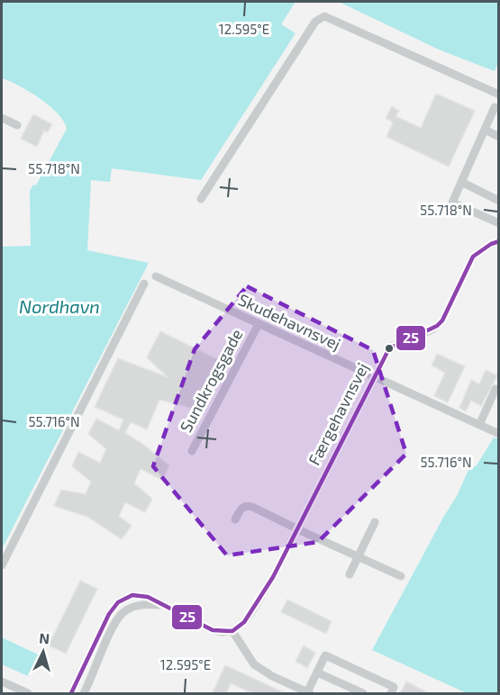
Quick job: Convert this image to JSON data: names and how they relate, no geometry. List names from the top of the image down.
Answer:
{
  "streets": {
    "street": ["Skudehavnsvej", "Sundkrogsgade", "Færgehavnsvej"]
  },
  "crossings": [
    ["Skudehavnsvej", "Sundkrogsgade"],
    ["Skudehavnsvej", "Færgehavnsvej"]
  ],
  "water": ["Nordhavn"],
  "lines": ["transit line 25"],
  "north": "top",
  "coordinates": ["12.595°E", "55.718°N", "55.716°N"]
}
